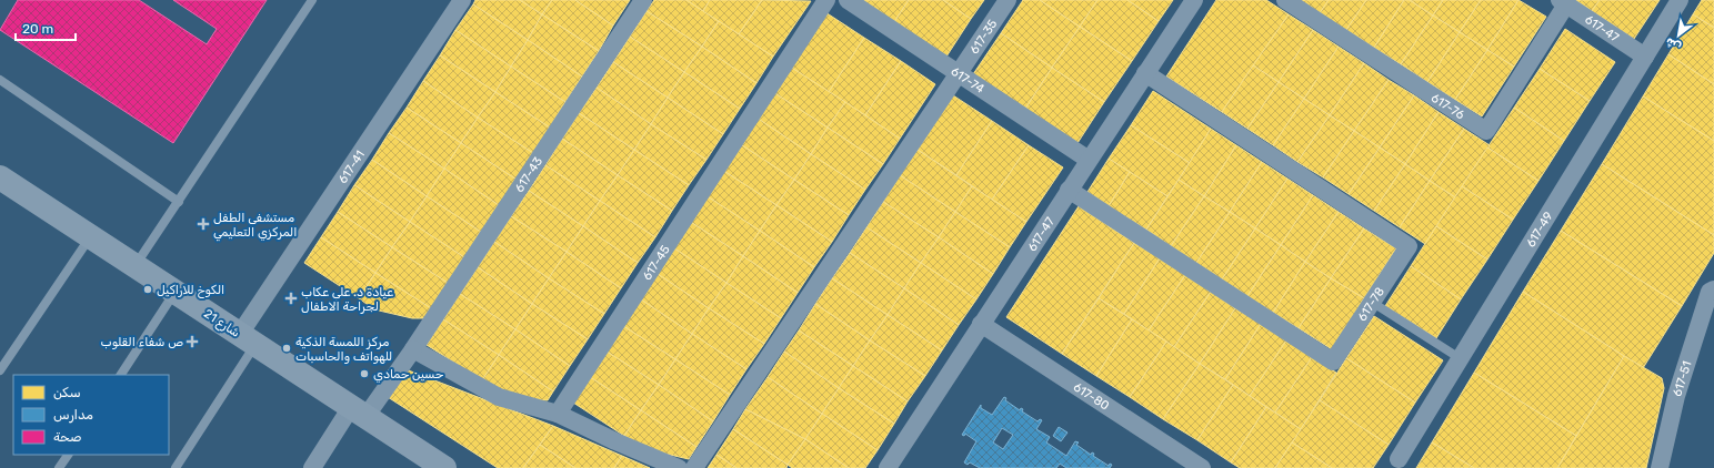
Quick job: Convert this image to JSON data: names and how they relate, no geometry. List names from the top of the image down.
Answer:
{
  "streets": {
    "street": [
      "617-47",
      "617-35",
      "617-74",
      "617-76",
      "617-41",
      "617-43",
      "617-49",
      "617-45",
      "617-78",
      "شارع 21",
      "617-51",
      "617-80"
    ]
  },
  "crossings": [
    ["617-47", "617-74"],
    ["617-47", "617-76"],
    ["617-47", "617-49"],
    ["617-47", "617-78"],
    ["617-47", "617-80"],
    ["617-35", "617-74"],
    ["617-41", "شارع 21"],
    ["617-43", "شارع 21"]
  ],
  "places": {
    "health": ["مستشفى الطفل المركزي التعليمي", "عيادة د. علي عكاب لجراحة الاطفال", "ص شفاء القلوب"],
    "other": ["الكوخ للاراكيل", "مركز اللمسة الذكية للهواتف والحاسبات", "حسين حمادي"]
  },
  "legend": ["سكن", "مدارس", "صحة"],
  "scale_bar": "20 m",
  "north": "bottom left"
}
